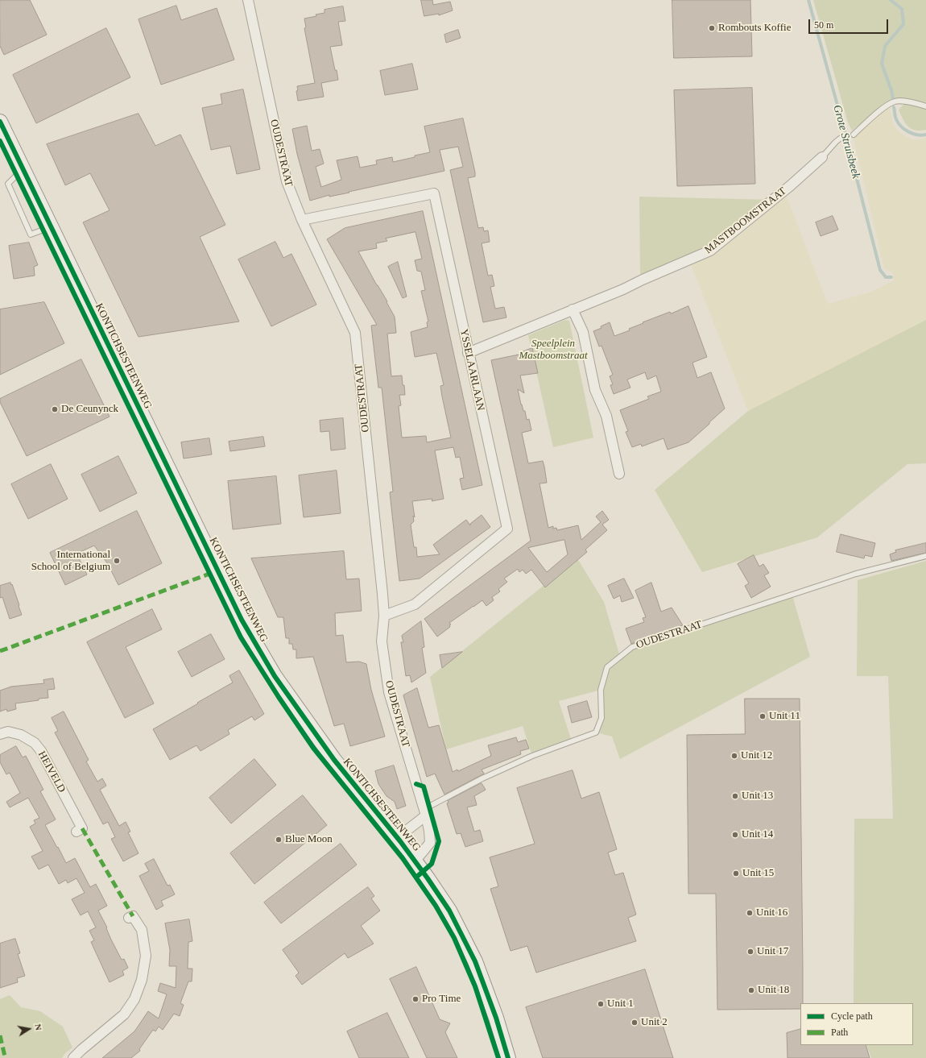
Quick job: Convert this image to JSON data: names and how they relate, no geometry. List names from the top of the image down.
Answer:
{
  "streets": {
    "street": [
      "OUDESTRAAT",
      "MASTBOOMSTRAAT",
      "KONTICHSESTEENWEG",
      "YSSELAARLAAN",
      "HEIVELD"
    ]
  },
  "crossings": [
    ["OUDESTRAAT", "KONTICHSESTEENWEG"],
    ["OUDESTRAAT", "YSSELAARLAAN"],
    ["MASTBOOMSTRAAT", "YSSELAARLAAN"]
  ],
  "water": ["Grote Struisbeek"],
  "parks": ["Speelplein Mastboomstraat"],
  "places": [
    "Rombouts Koffie",
    "De Ceunynck",
    "International School of Belgium",
    "Unit 11",
    "Unit 12",
    "Unit 13",
    "Unit 14",
    "Blue Moon",
    "Unit 15",
    "Unit 16",
    "Unit 17",
    "Unit 18",
    "Pro Time",
    "Unit 1",
    "Unit 2"
  ],
  "legend": ["Cycle path", "Path"],
  "scale_bar": "50 m",
  "north": "right"
}
